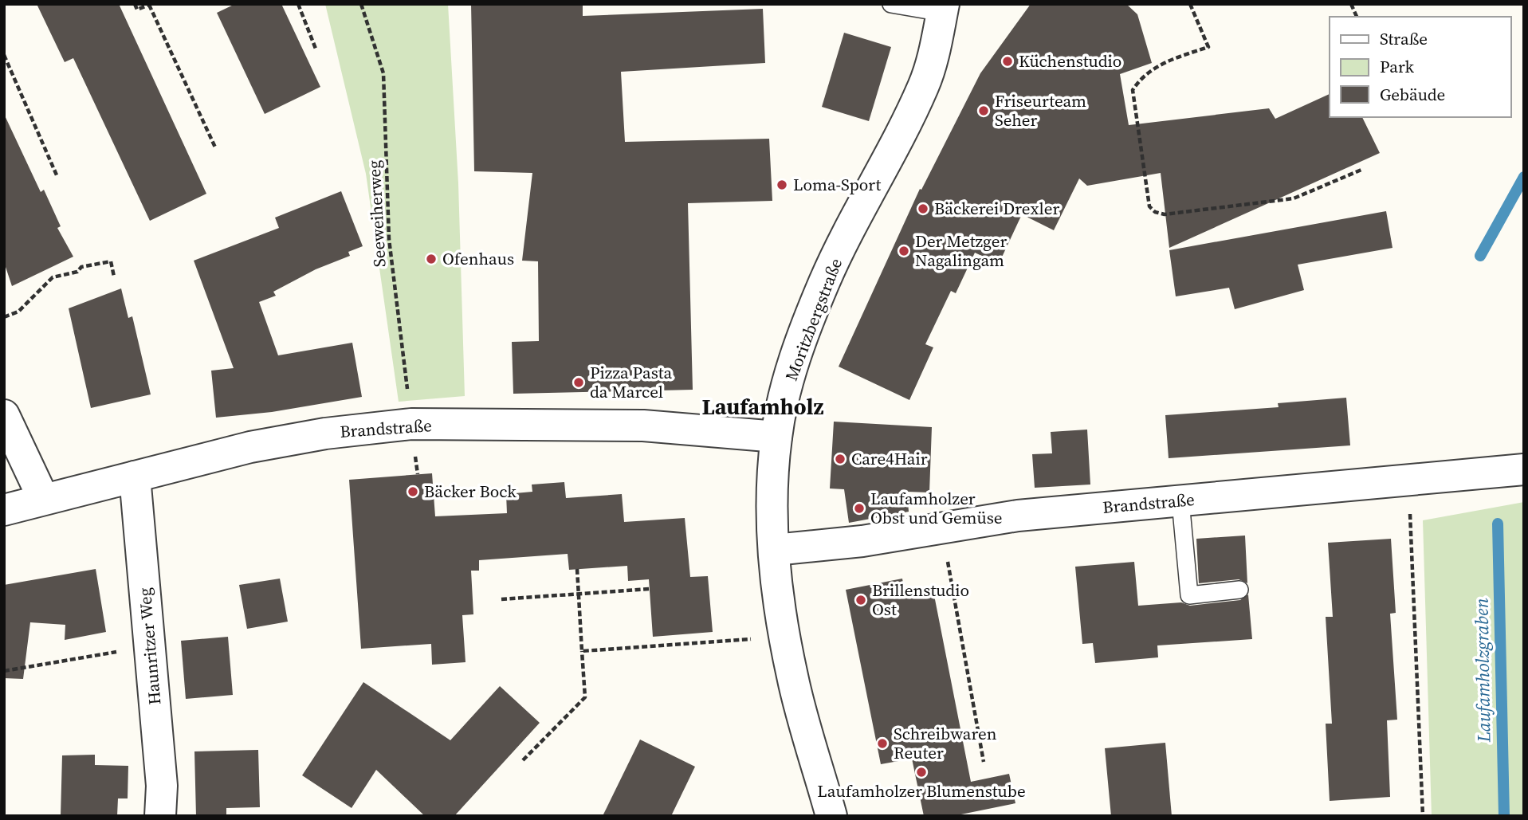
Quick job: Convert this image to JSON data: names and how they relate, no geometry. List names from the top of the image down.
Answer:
{
  "streets": {
    "street": ["Moritzbergstraße", "Brandstraße", "Haunritzer Weg"],
    "path": ["Seeweiherweg"]
  },
  "crossings": [
    ["Seeweiherweg", "Brandstraße"],
    ["Moritzbergstraße", "Brandstraße"],
    ["Brandstraße", "Haunritzer Weg"]
  ],
  "districts": ["Laufamholz"],
  "water": ["Laufamholzgraben"],
  "places": [
    "Küchenstudio",
    "Friseurteam Seher",
    "Loma-Sport",
    "Bäckerei Drexler",
    "Der Metzger Nagalingam",
    "Ofenhaus",
    "Pizza Pasta da Marcel",
    "Care4Hair",
    "Bäcker Bock",
    "Laufamholzer Obst und Gemüse",
    "Brillenstudio Ost",
    "Schreibwaren Reuter",
    "Laufamholzer Blumenstube"
  ],
  "legend": ["Straße", "Park", "Gebäude"]
}
